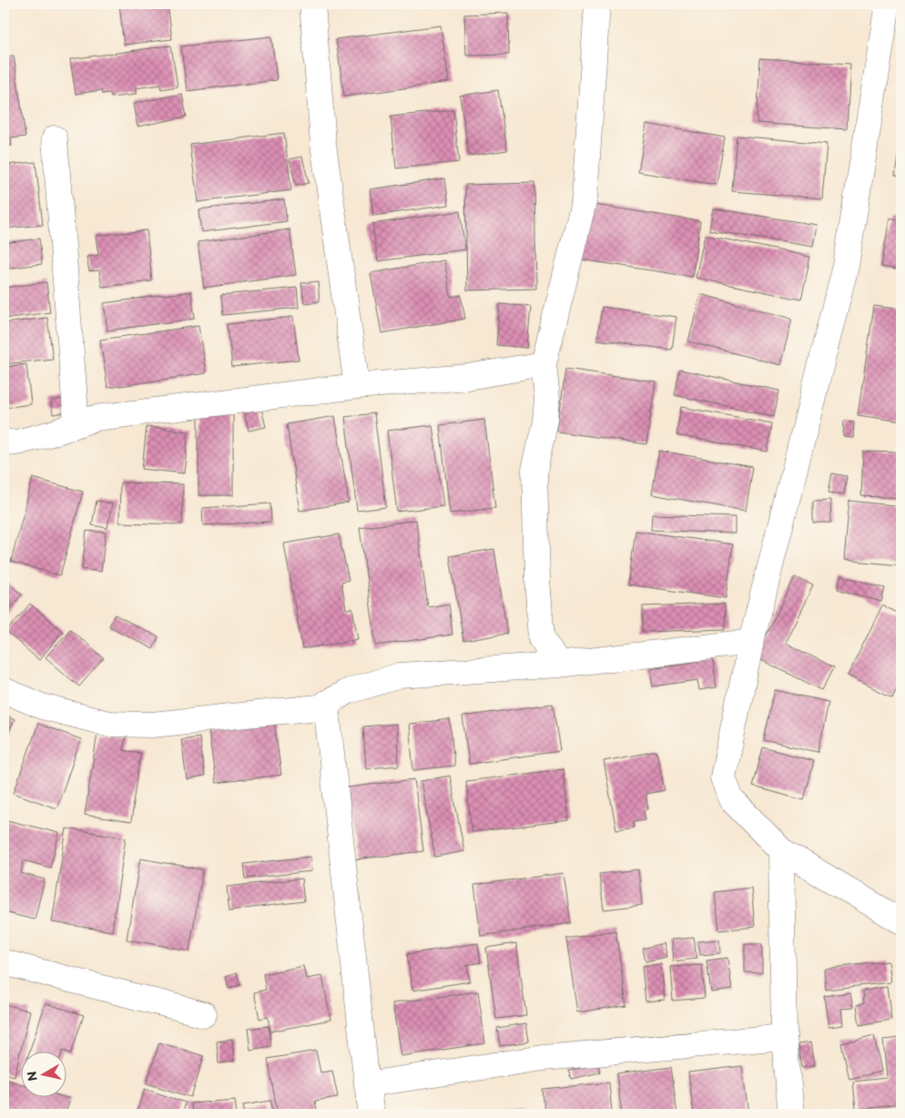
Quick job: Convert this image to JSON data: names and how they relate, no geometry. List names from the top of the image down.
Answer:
{
  "north": "left"
}
